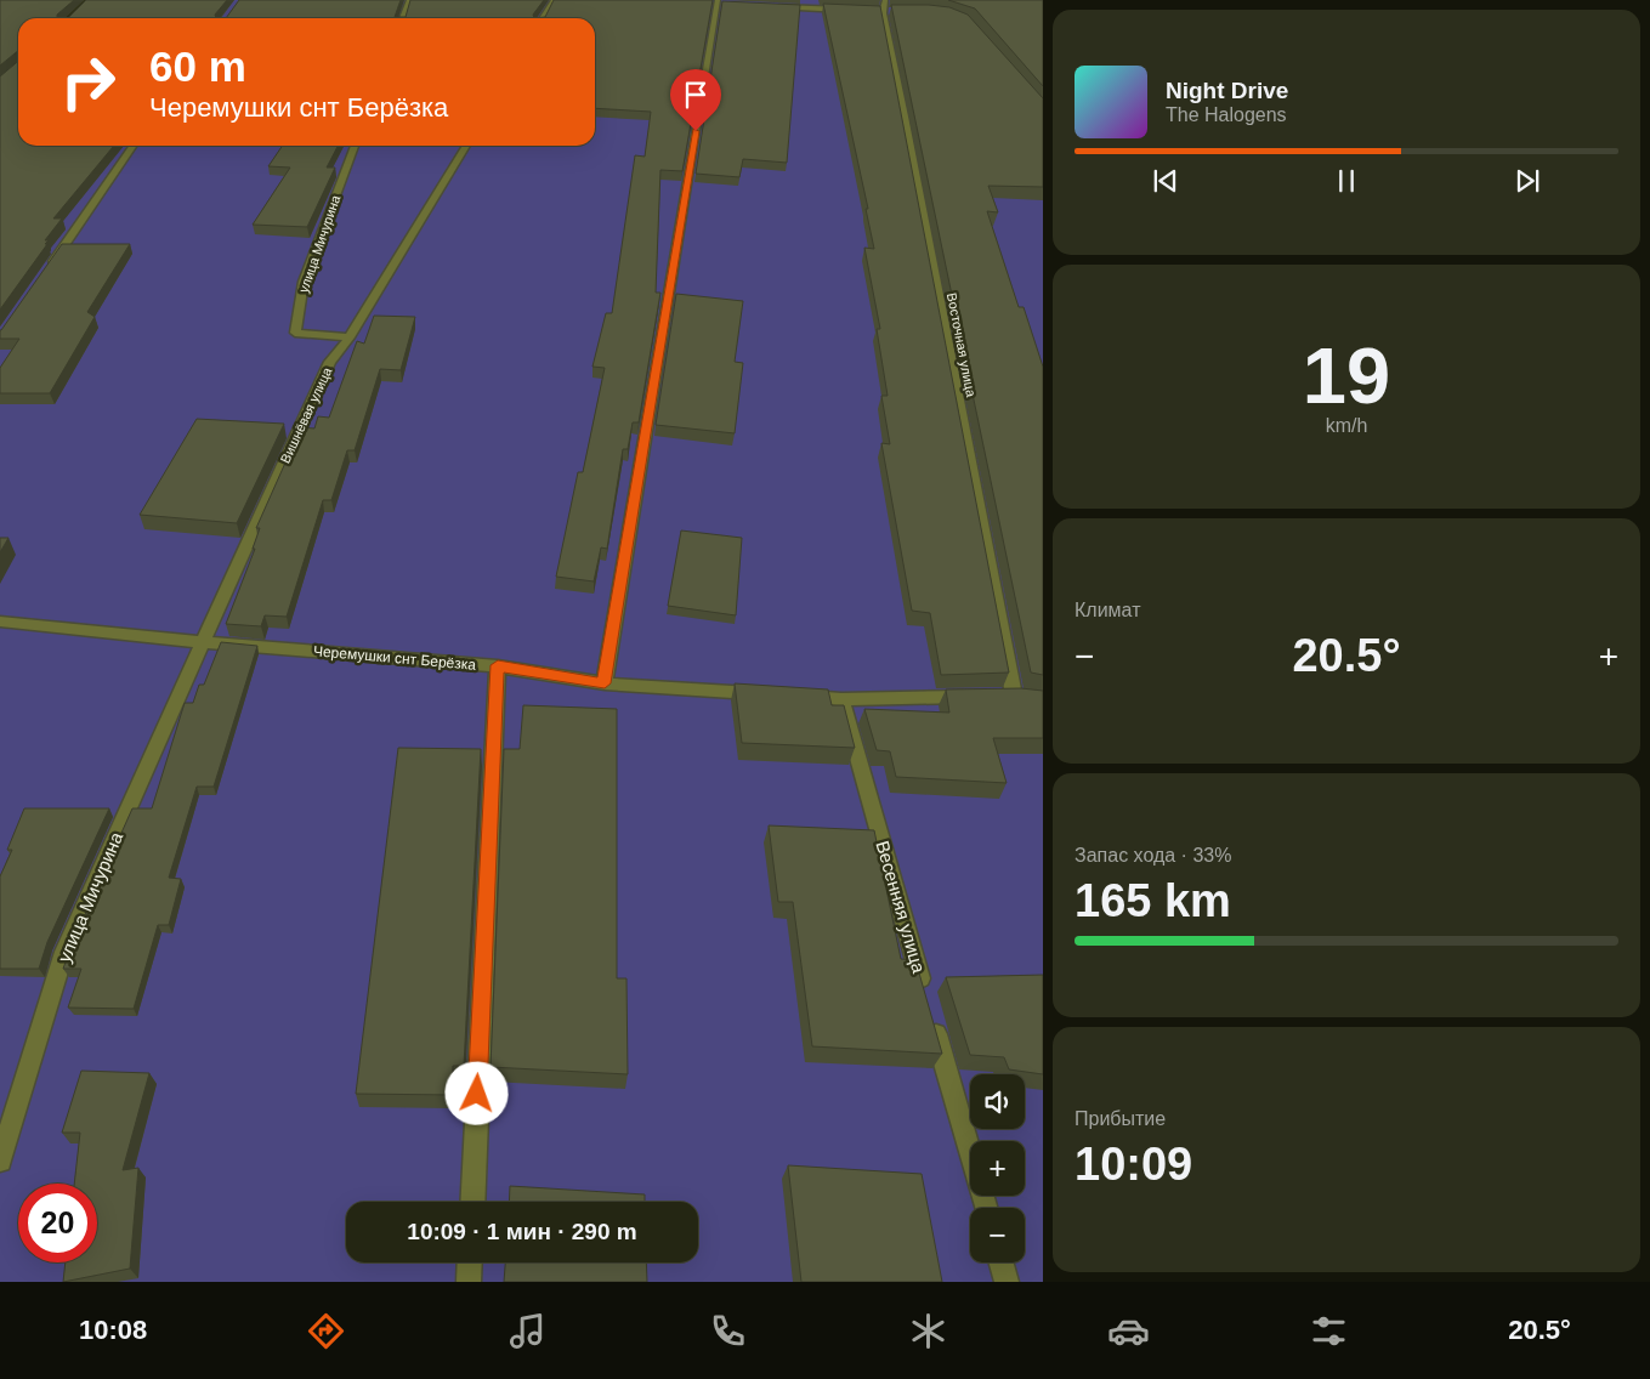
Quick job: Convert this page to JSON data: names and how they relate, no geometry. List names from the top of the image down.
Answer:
{
  "streets": {
    "street": [
      "улица Мичурина",
      "Восточная улица",
      "Вишнёвая улица",
      "Черемушки снт Берёзка",
      "Весенняя улица"
    ]
  },
  "crossings": [
    ["улица Мичурина", "Вишнёвая улица"],
    ["улица Мичурина", "Черемушки снт Берёзка"],
    ["Вишнёвая улица", "Черемушки снт Берёзка"]
  ],
  "page": {
    "turn": ["60 m", "Черемушки снт Берёзка"],
    "song": ["Night Drive", "The Halogens"],
    "tile": [
      ["19", "km/h"],
      "Климат",
      ["Запас хода · 33%", "165 km"],
      ["Прибытие", "10:09"]
    ],
    "heat": ["−", "20.5°", "+"],
    "map_buttons": ["+", "−"],
    "limit": "20",
    "trip": "10:09 · 1 мин · 290 m",
    "tabs": ["10:08", "20.5°"]
  }
}
